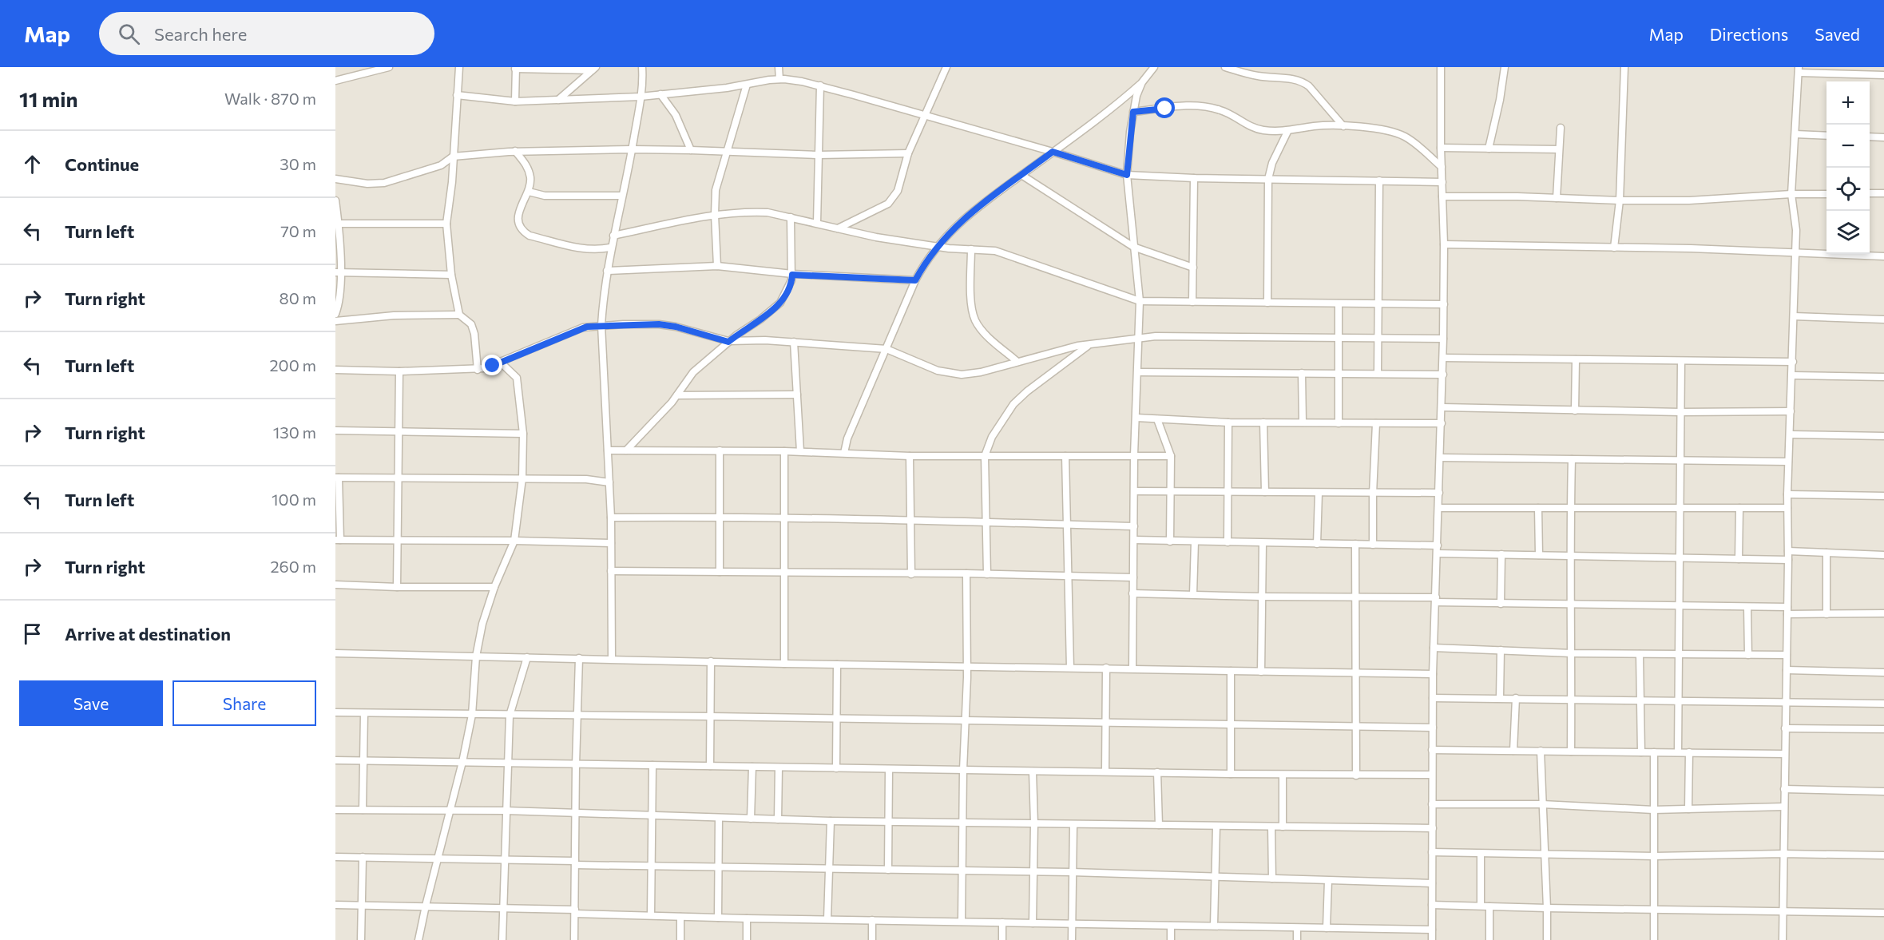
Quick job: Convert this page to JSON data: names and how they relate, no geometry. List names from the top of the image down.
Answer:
{
  "page": {
    "header": "Map",
    "search": "Search here",
    "nav": ["Map", "Directions", "Saved"],
    "heading": ["11 min", "Walk · 870 m"],
    "map_buttons": ["+", "−"],
    "list": [
      ["Continue", "30 m"],
      ["Turn left", "70 m"],
      ["Turn right", "80 m"],
      ["Turn left", "200 m"],
      ["Turn right", "130 m"],
      ["Turn left", "100 m"],
      ["Turn right", "260 m"],
      "Arrive at destination"
    ],
    "buttons": ["Save", "Share"]
  }
}
